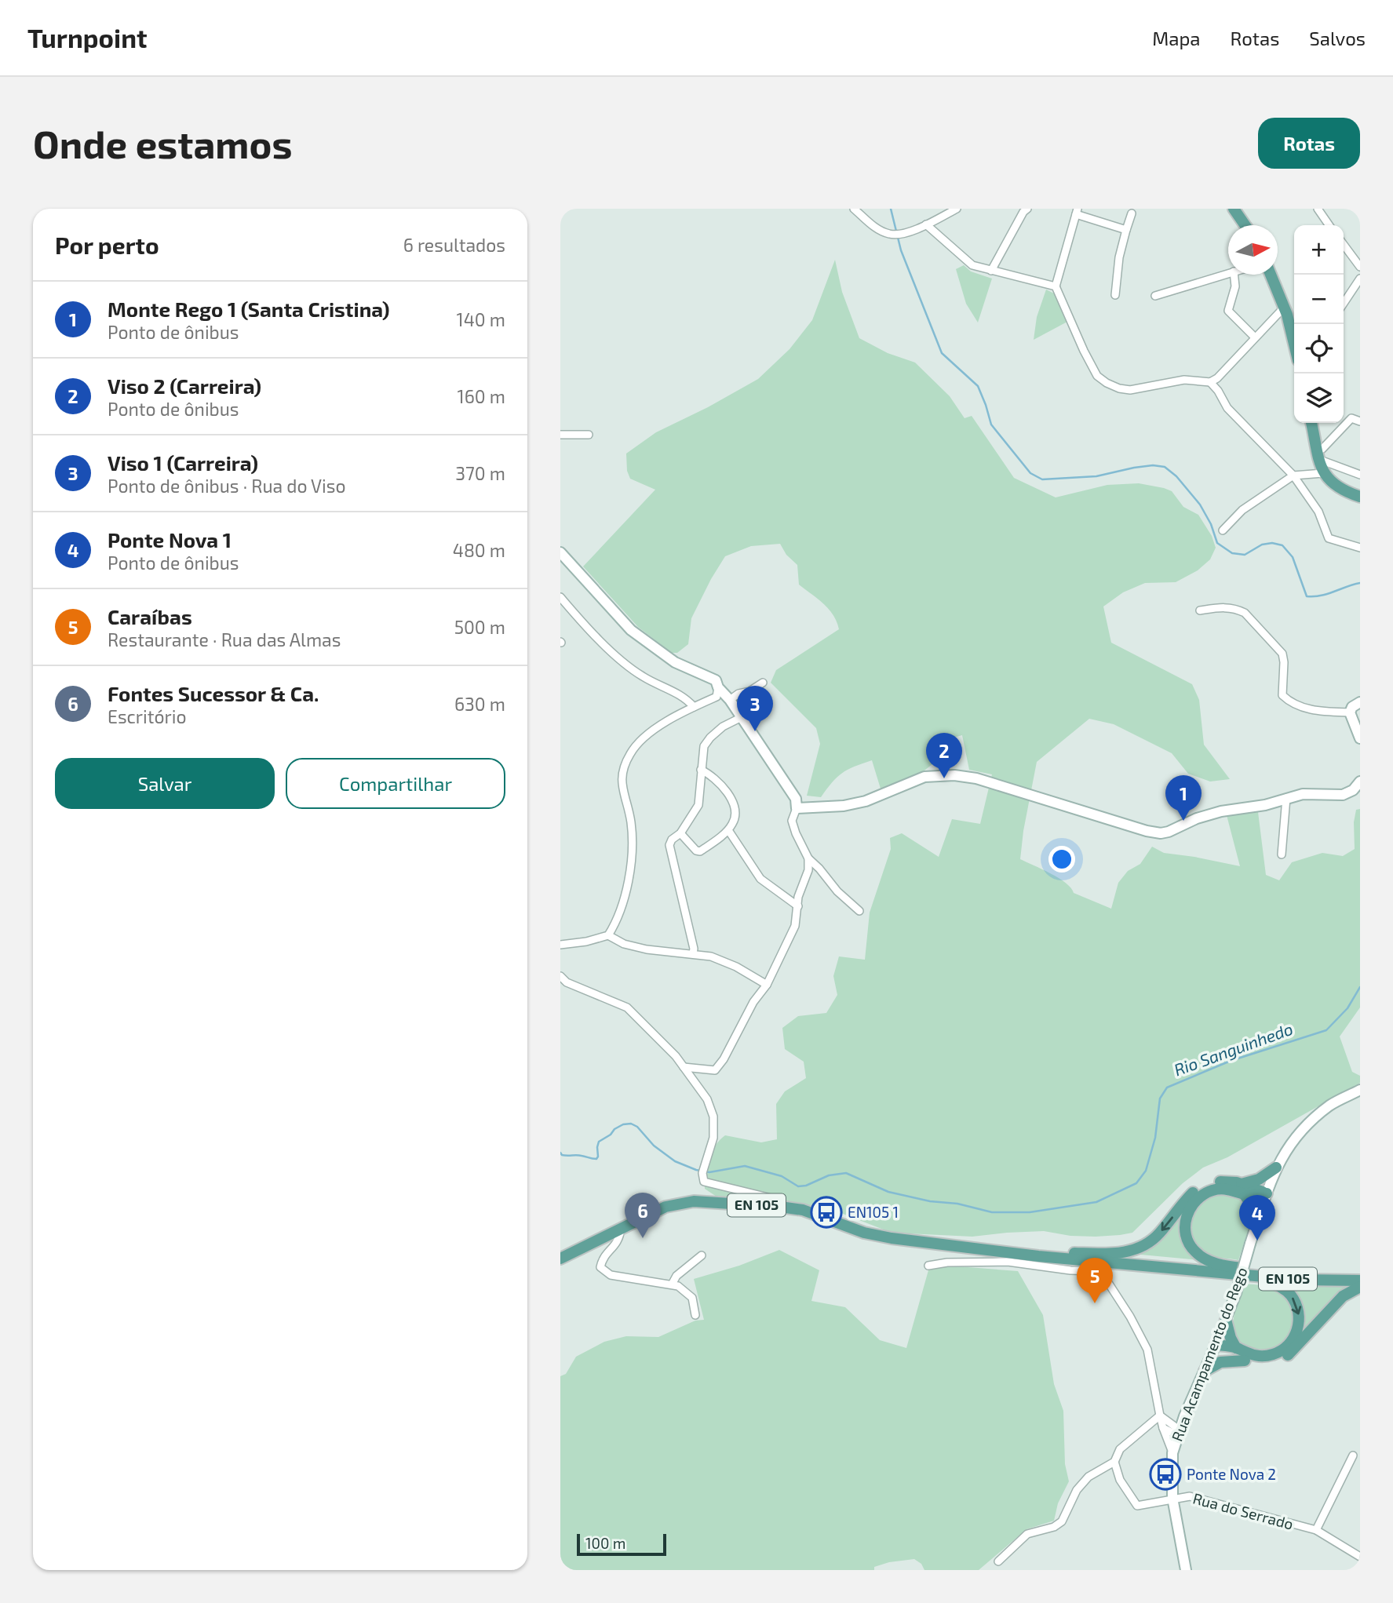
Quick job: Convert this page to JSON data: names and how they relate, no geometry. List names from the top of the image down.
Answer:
{
  "streets": {
    "main road": ["EN 105"],
    "street": ["Rua Acampamento do Rego", "Rua do Serrado"]
  },
  "crossings": [
    ["Rua Acampamento do Rego", "Rua do Serrado"]
  ],
  "water": ["Rio Sanguinhedo"],
  "places": {
    "bus stop": ["EN105 1", "Ponte Nova 2"]
  },
  "scale_bar": "100 m",
  "north": "right",
  "page": {
    "header": "Turnpoint",
    "nav": ["Mapa", "Rotas", "Salvos"],
    "buttons": [
      "Rotas",
      ["Salvar", "Compartilhar"]
    ],
    "title": "Onde estamos",
    "heading": ["Por perto", "6 resultados"],
    "map_buttons": ["+", "−"],
    "list": [
      {
        "mark": "1",
        "name": "Monte Rego 1 (Santa Cristina)",
        "note": "Ponto de ônibus",
        "value": "140 m"
      },
      {
        "mark": "2",
        "name": "Viso 2 (Carreira)",
        "note": "Ponto de ônibus",
        "value": "160 m"
      },
      {
        "mark": "3",
        "name": "Viso 1 (Carreira)",
        "note": "Ponto de ônibus · Rua do Viso",
        "value": "370 m"
      },
      {
        "mark": "4",
        "name": "Ponte Nova 1",
        "note": "Ponto de ônibus",
        "value": "480 m"
      },
      {
        "mark": "5",
        "name": "Caraíbas",
        "note": "Restaurante · Rua das Almas",
        "value": "500 m"
      },
      {
        "mark": "6",
        "name": "Fontes Sucessor & Ca.",
        "note": "Escritório",
        "value": "630 m"
      }
    ],
    "pins": [
      "3",
      "2",
      "1",
      "6",
      "4",
      "5"
    ],
    "scale": "100 m"
  }
}
